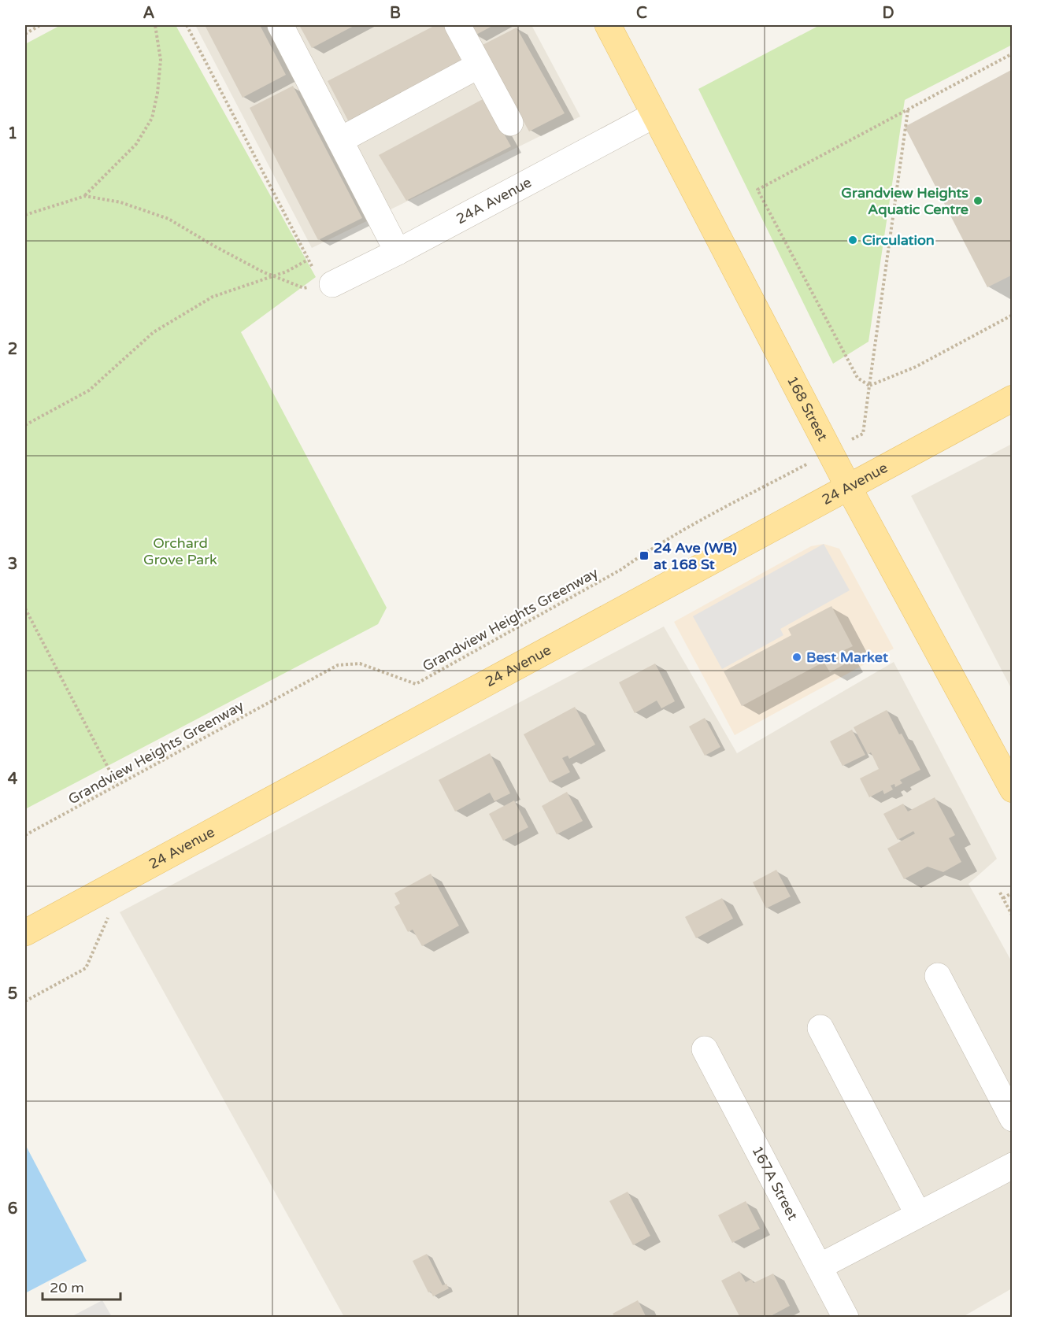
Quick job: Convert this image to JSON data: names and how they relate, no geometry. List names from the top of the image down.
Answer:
{
  "streets": {
    "main road": ["168 Street", "24 Avenue"],
    "street": ["24A Avenue", "167A Street"],
    "path": ["Grandview Heights Greenway"]
  },
  "crossings": [
    ["24A Avenue", "168 Street"],
    ["168 Street", "24 Avenue"]
  ],
  "parks": ["Orchard Grove Park"],
  "places": {
    "other": ["Grandview Heights Aquatic Centre", "Circulation", "Best Market"],
    "transit": ["24 Ave (WB) at 168 St"]
  },
  "scale_bar": "20 m",
  "grid": {
    "columns": [
      "A",
      "B",
      "C",
      "D"
    ],
    "rows": [
      "1",
      "2",
      "3",
      "4",
      "5",
      "6"
    ]
  }
}
